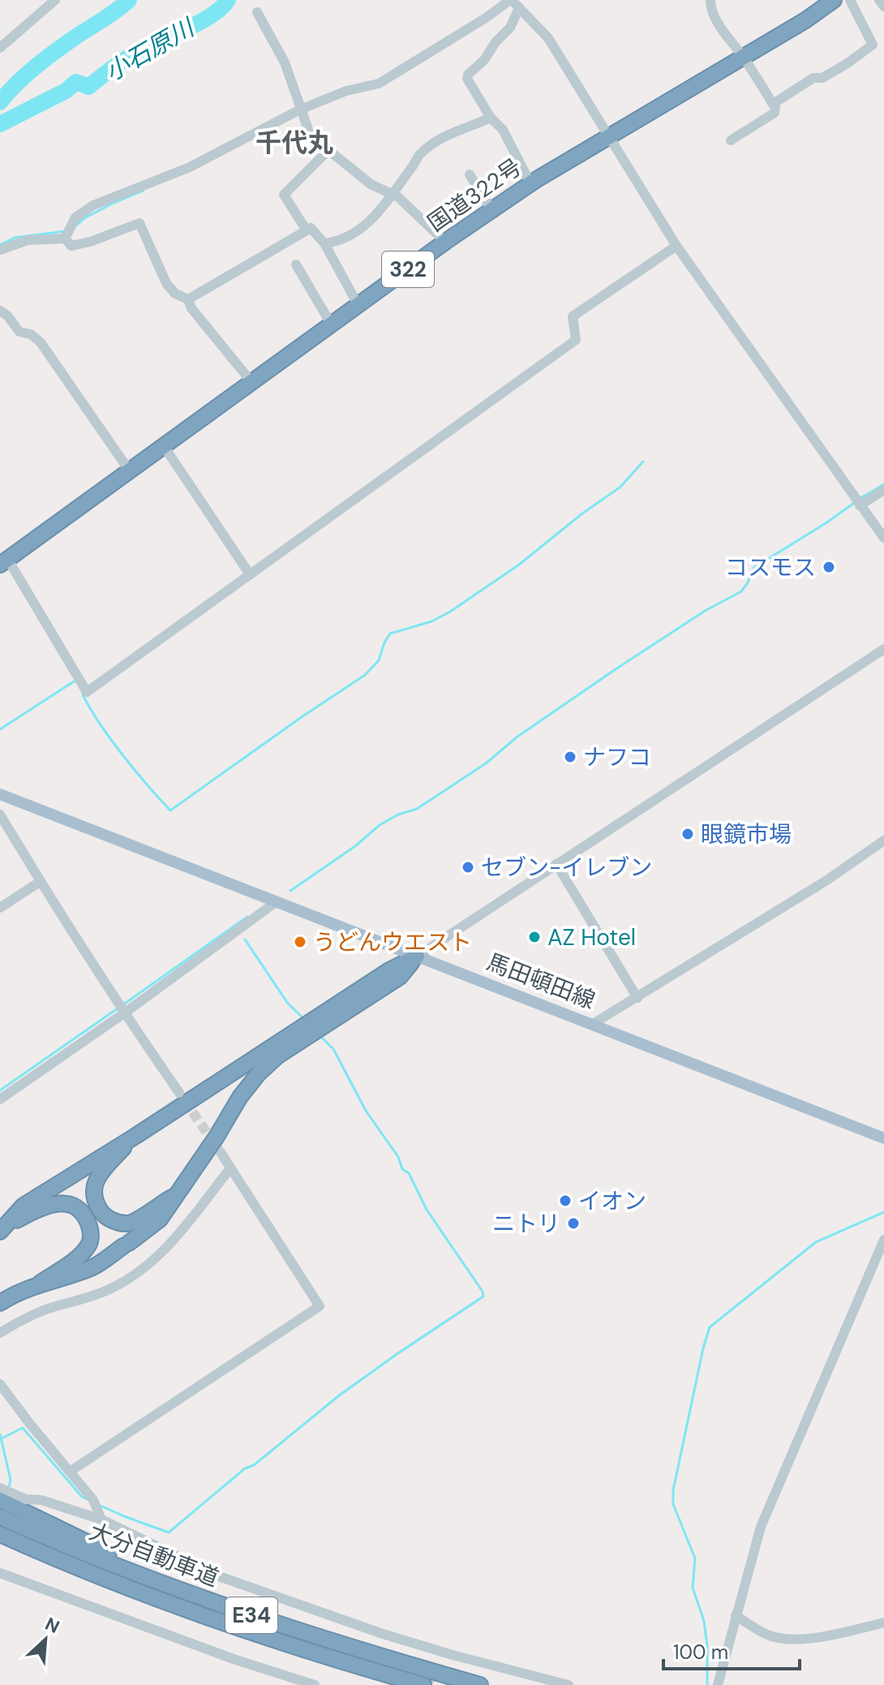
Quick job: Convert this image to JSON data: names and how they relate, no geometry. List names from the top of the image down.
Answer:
{
  "streets": {
    "highway": [
      "国道322号",
      "322",
      "大分自動車道",
      "E34"
    ],
    "main road": ["馬田頓田線"]
  },
  "districts": ["千代丸"],
  "water": ["小石原川"],
  "places": [
    "コスモス",
    "ナフコ",
    "眼鏡市場",
    "セブン-イレブン",
    "AZ Hotel",
    "うどんウエスト",
    "イオン",
    "ニトリ"
  ],
  "scale_bar": "100 m",
  "north": "top right"
}
